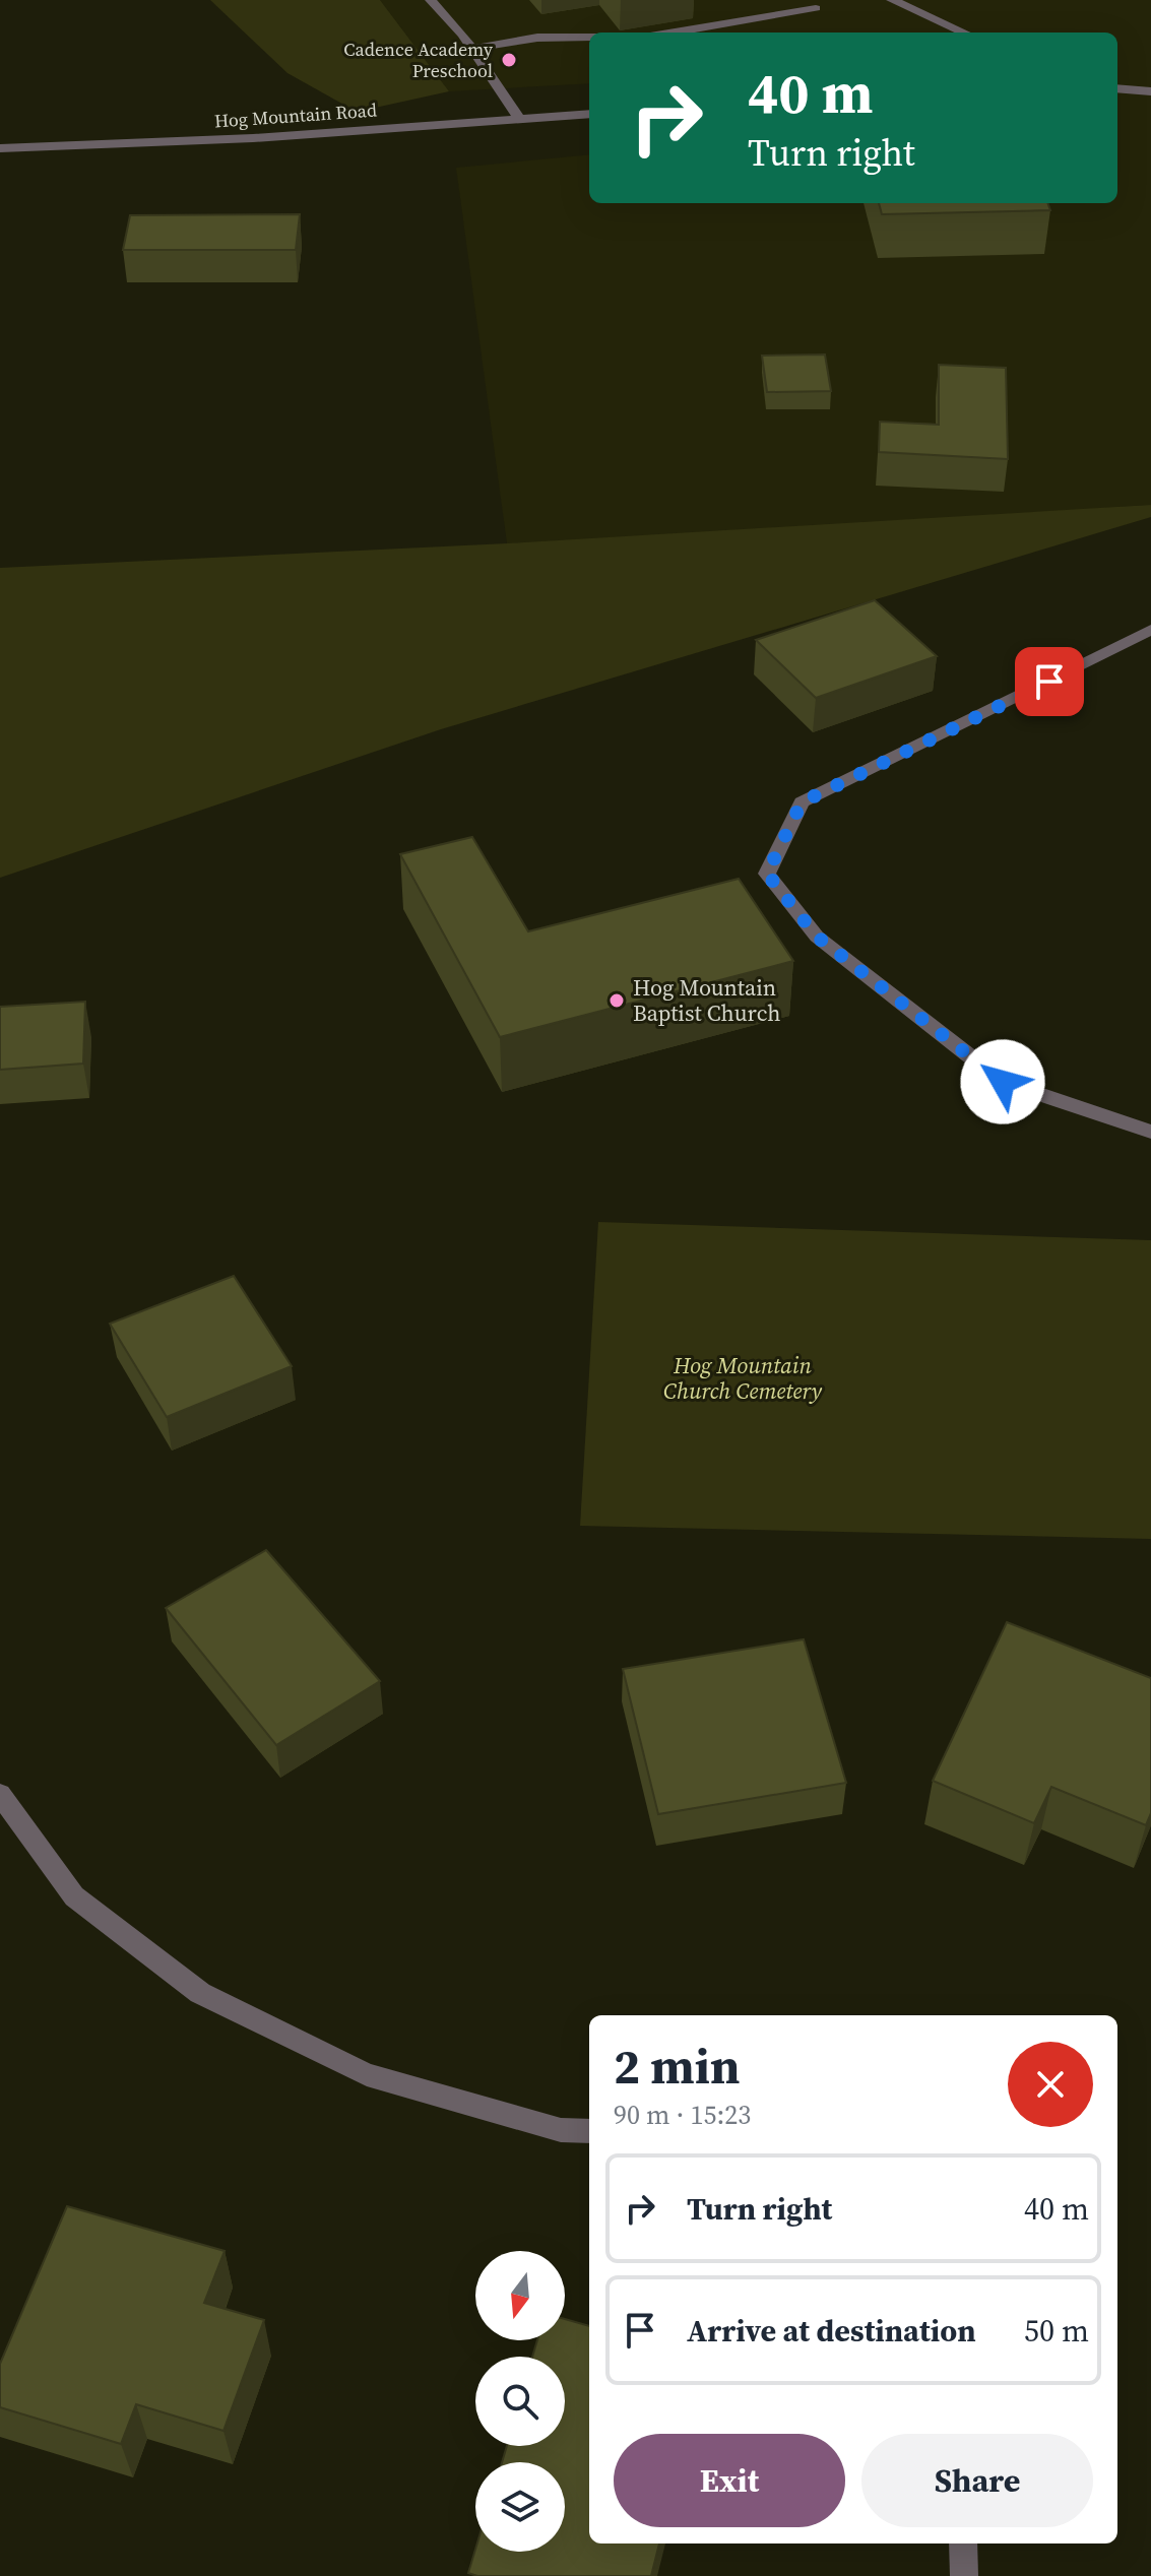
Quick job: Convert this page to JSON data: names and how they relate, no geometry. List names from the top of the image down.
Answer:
{
  "streets": {
    "street": ["Hog Mountain Road"]
  },
  "parks": ["Hog Mountain Church Cemetery"],
  "places": ["Cadence Academy Preschool", "Hog Mountain Baptist Church"],
  "north": "bottom",
  "page": {
    "turn": ["40 m", "Turn right"],
    "heading": ["2 min", "90 m · 15:23"],
    "list": [
      {
        "name": "Turn right",
        "value": "40 m"
      },
      {
        "name": "Arrive at destination",
        "value": "50 m"
      }
    ],
    "buttons": ["Exit", "Share"]
  }
}
